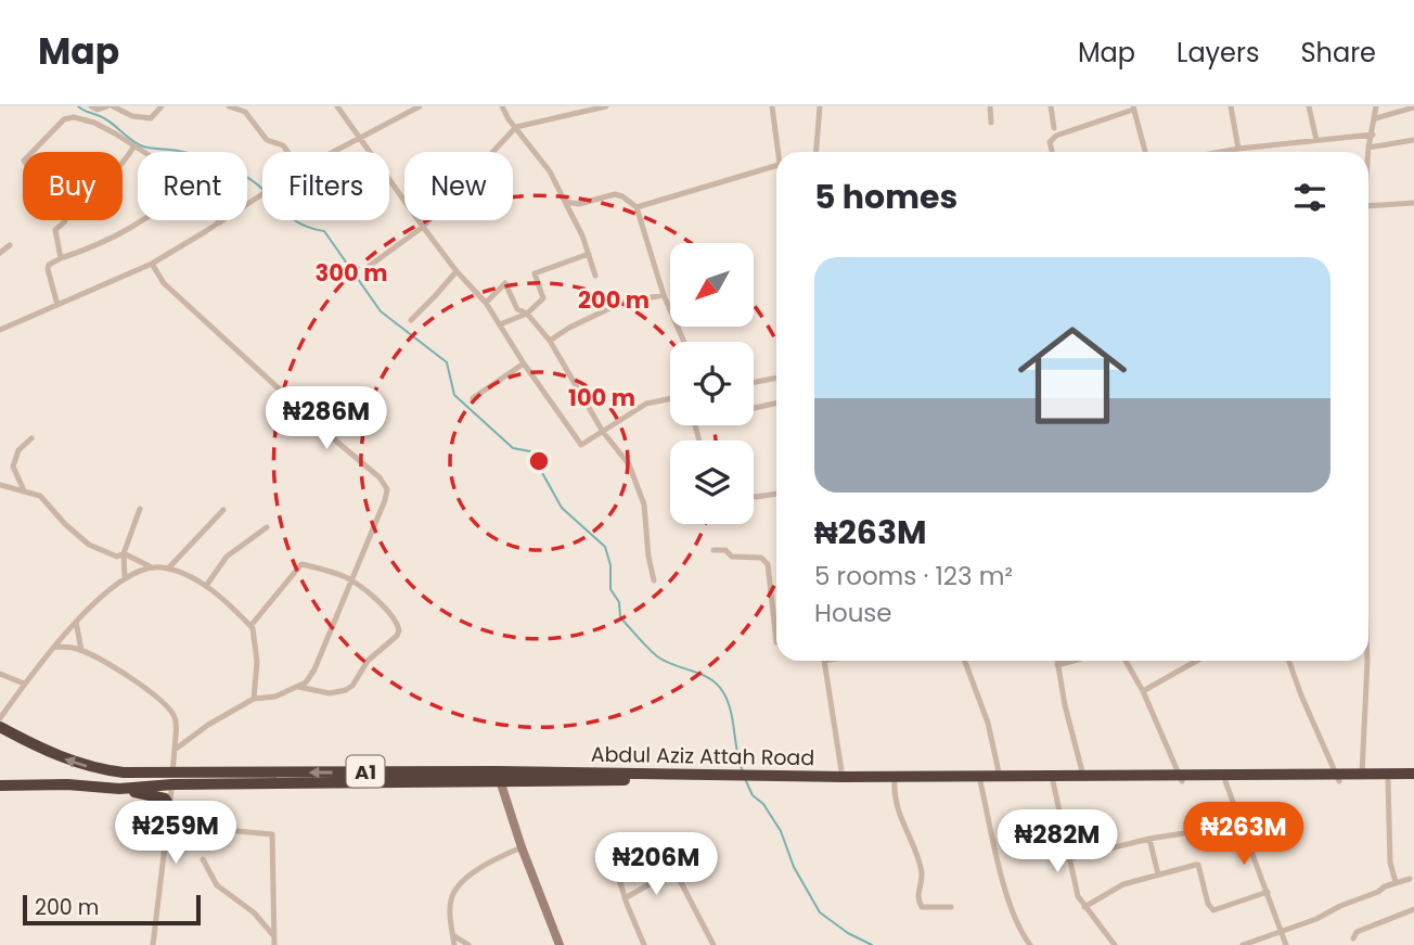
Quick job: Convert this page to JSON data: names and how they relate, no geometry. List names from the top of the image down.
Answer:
{
  "streets": {
    "highway": ["Abdul Aziz Attah Road", "A1"]
  },
  "scale_bar": "200 m",
  "north": "bottom left",
  "page": {
    "header": "Map",
    "nav": ["Map", "Layers", "Share"],
    "chip": [
      "Buy",
      "Rent",
      "Filters",
      "New"
    ],
    "heading": "5 homes",
    "list": [
      {
        "name": "₦263M",
        "note": "5 rooms · 123 m² · House"
      }
    ],
    "price": [
      "₦286M",
      "₦259M",
      "₦263M",
      "₦282M",
      "₦206M"
    ],
    "scale": "200 m"
  },
  "rings": ["300 m", "200 m", "100 m"]
}
